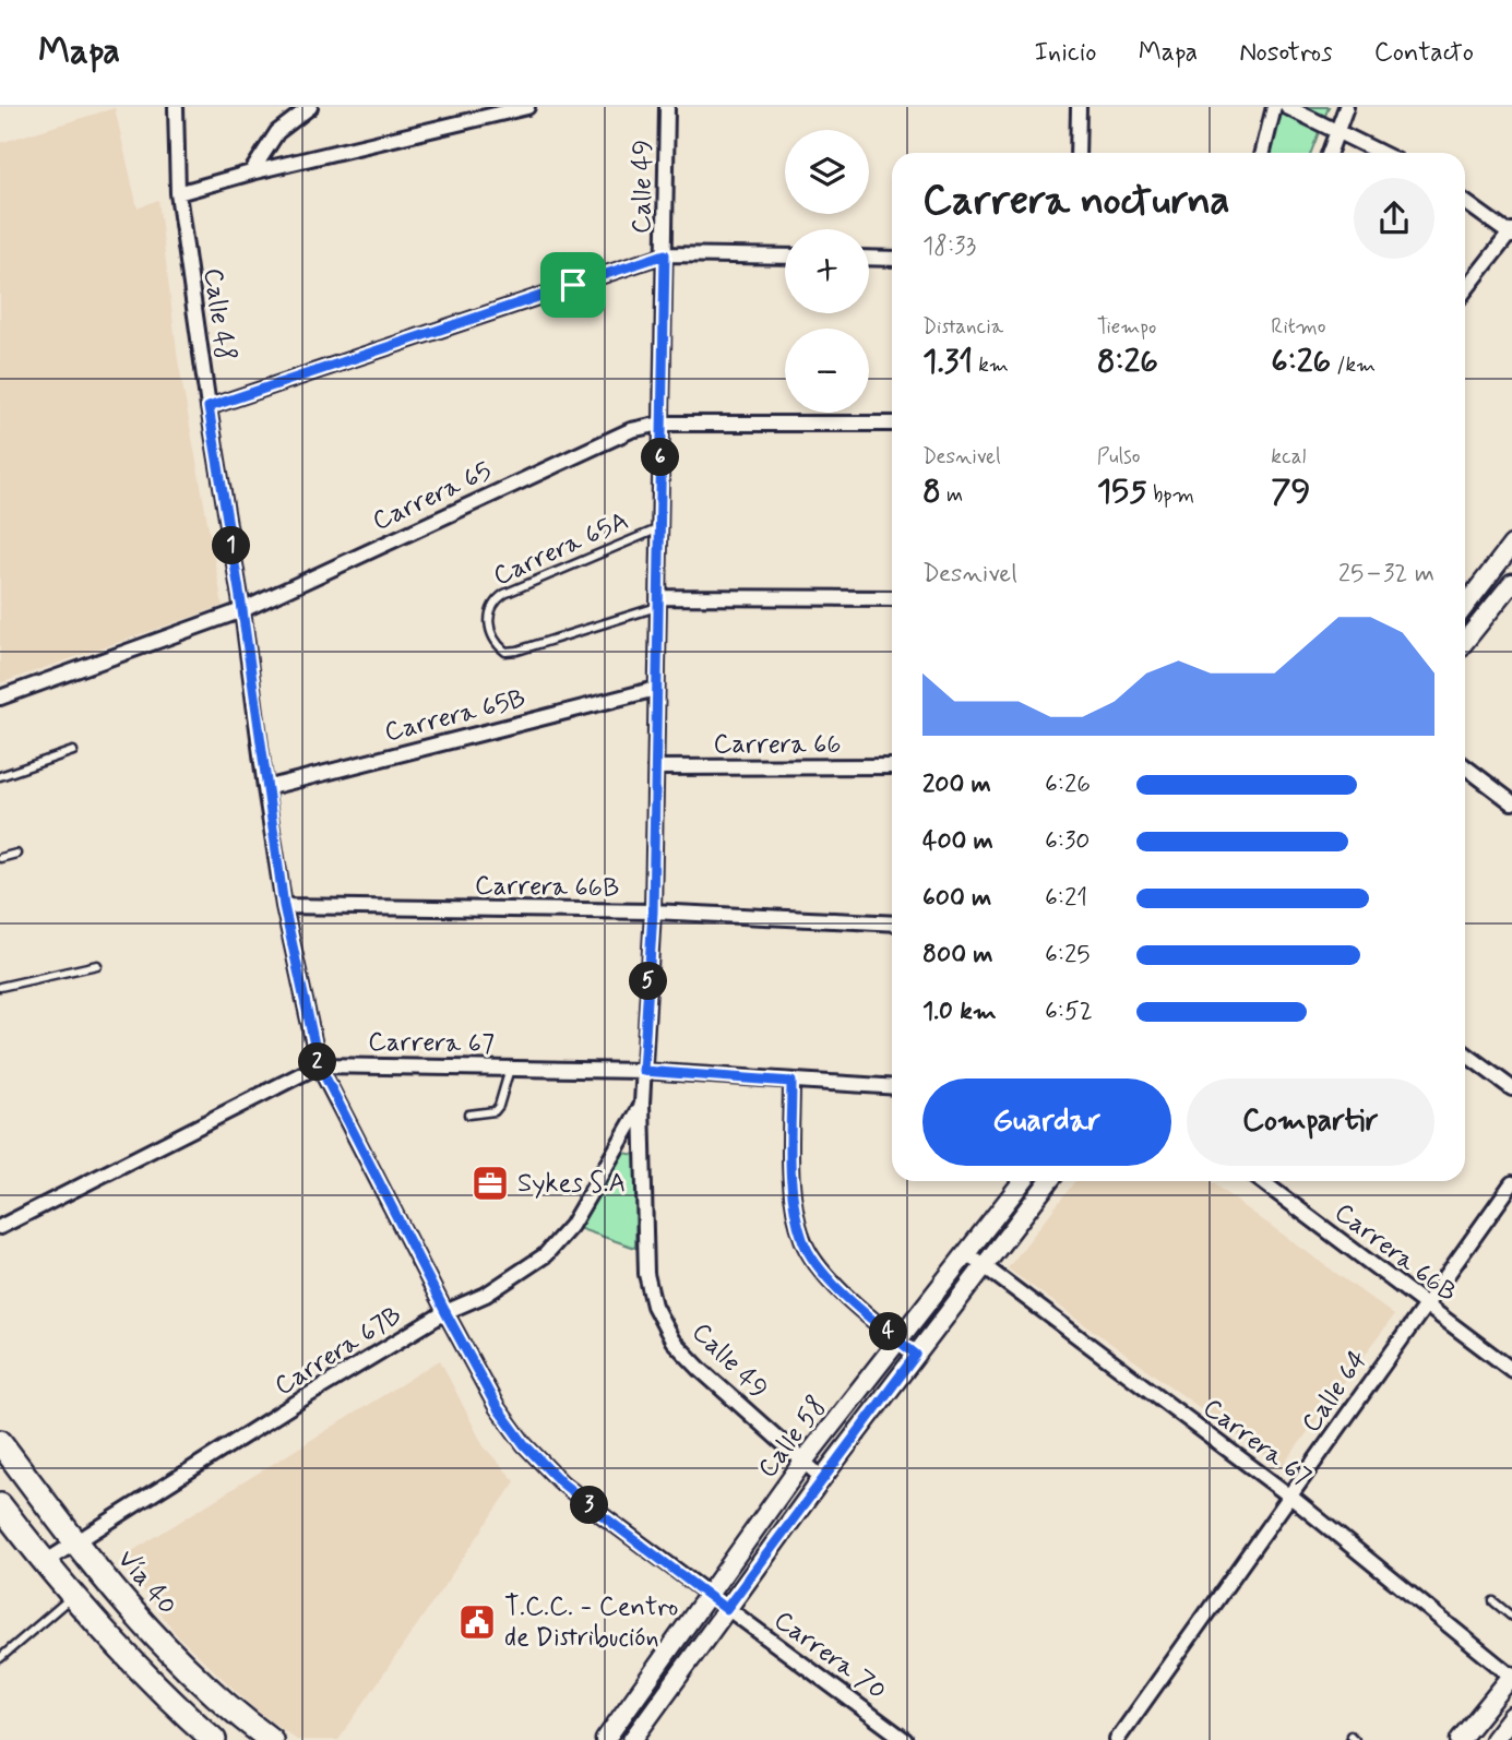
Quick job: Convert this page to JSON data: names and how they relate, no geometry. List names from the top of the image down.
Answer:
{
  "streets": {
    "highway": ["Vía 40"],
    "street": [
      "Calle 49",
      "Calle 48",
      "Carrera 65",
      "Carrera 65B",
      "Carrera 66",
      "Carrera 66B",
      "Carrera 67",
      "Carrera 67B",
      "Calle 64",
      "Calle 58",
      "Carrera 70"
    ],
    "lane": ["Carrera 65A"]
  },
  "crossings": [
    ["Calle 49", "Carrera 65"],
    ["Calle 49", "Carrera 65A"],
    ["Calle 49", "Carrera 65B"],
    ["Calle 49", "Carrera 66"],
    ["Calle 49", "Carrera 66B"],
    ["Calle 49", "Carrera 67"],
    ["Calle 49", "Carrera 67B"],
    ["Calle 49", "Calle 58"],
    ["Calle 48", "Carrera 65"],
    ["Calle 48", "Carrera 65B"],
    ["Calle 48", "Carrera 66B"],
    ["Calle 48", "Carrera 67"],
    ["Calle 48", "Carrera 67B"],
    ["Calle 48", "Calle 58"],
    ["Calle 48", "Carrera 70"],
    ["Carrera 65A", "Carrera 65B"],
    ["Carrera 66B", "Calle 64"],
    ["Carrera 67", "Calle 64"],
    ["Carrera 67", "Calle 58"],
    ["Carrera 67B", "Vía 40"],
    ["Calle 58", "Carrera 70"]
  ],
  "places": {
    "office": ["Sykes S.A"],
    "public building": ["T.C.C. - Centro de Distribución"]
  },
  "page": {
    "header": "Mapa",
    "nav": [
      "Inicio",
      "Mapa",
      "Nosotros",
      "Contacto"
    ],
    "map_buttons": ["+", "−"],
    "heading": ["Carrera nocturna", "18:33"],
    "stats": [
      ["Distancia", "1.31 km"],
      ["Tiempo", "8:26"],
      ["Ritmo", "6:26 /km"],
      ["Desnivel", "8 m"],
      ["Pulso", "155 bpm"],
      ["kcal", "79"]
    ],
    "pins": [
      "6",
      "1",
      "5",
      "2",
      "4",
      "3"
    ],
    "chart": ["Desnivel", "25–32 m"],
    "list": [
      {
        "name": "200 m",
        "note": "6:26"
      },
      {
        "name": "400 m",
        "note": "6:30"
      },
      {
        "name": "600 m",
        "note": "6:21"
      },
      {
        "name": "800 m",
        "note": "6:25"
      },
      {
        "name": "1.0 km",
        "note": "6:52"
      }
    ],
    "buttons": ["Guardar", "Compartir"]
  }
}
